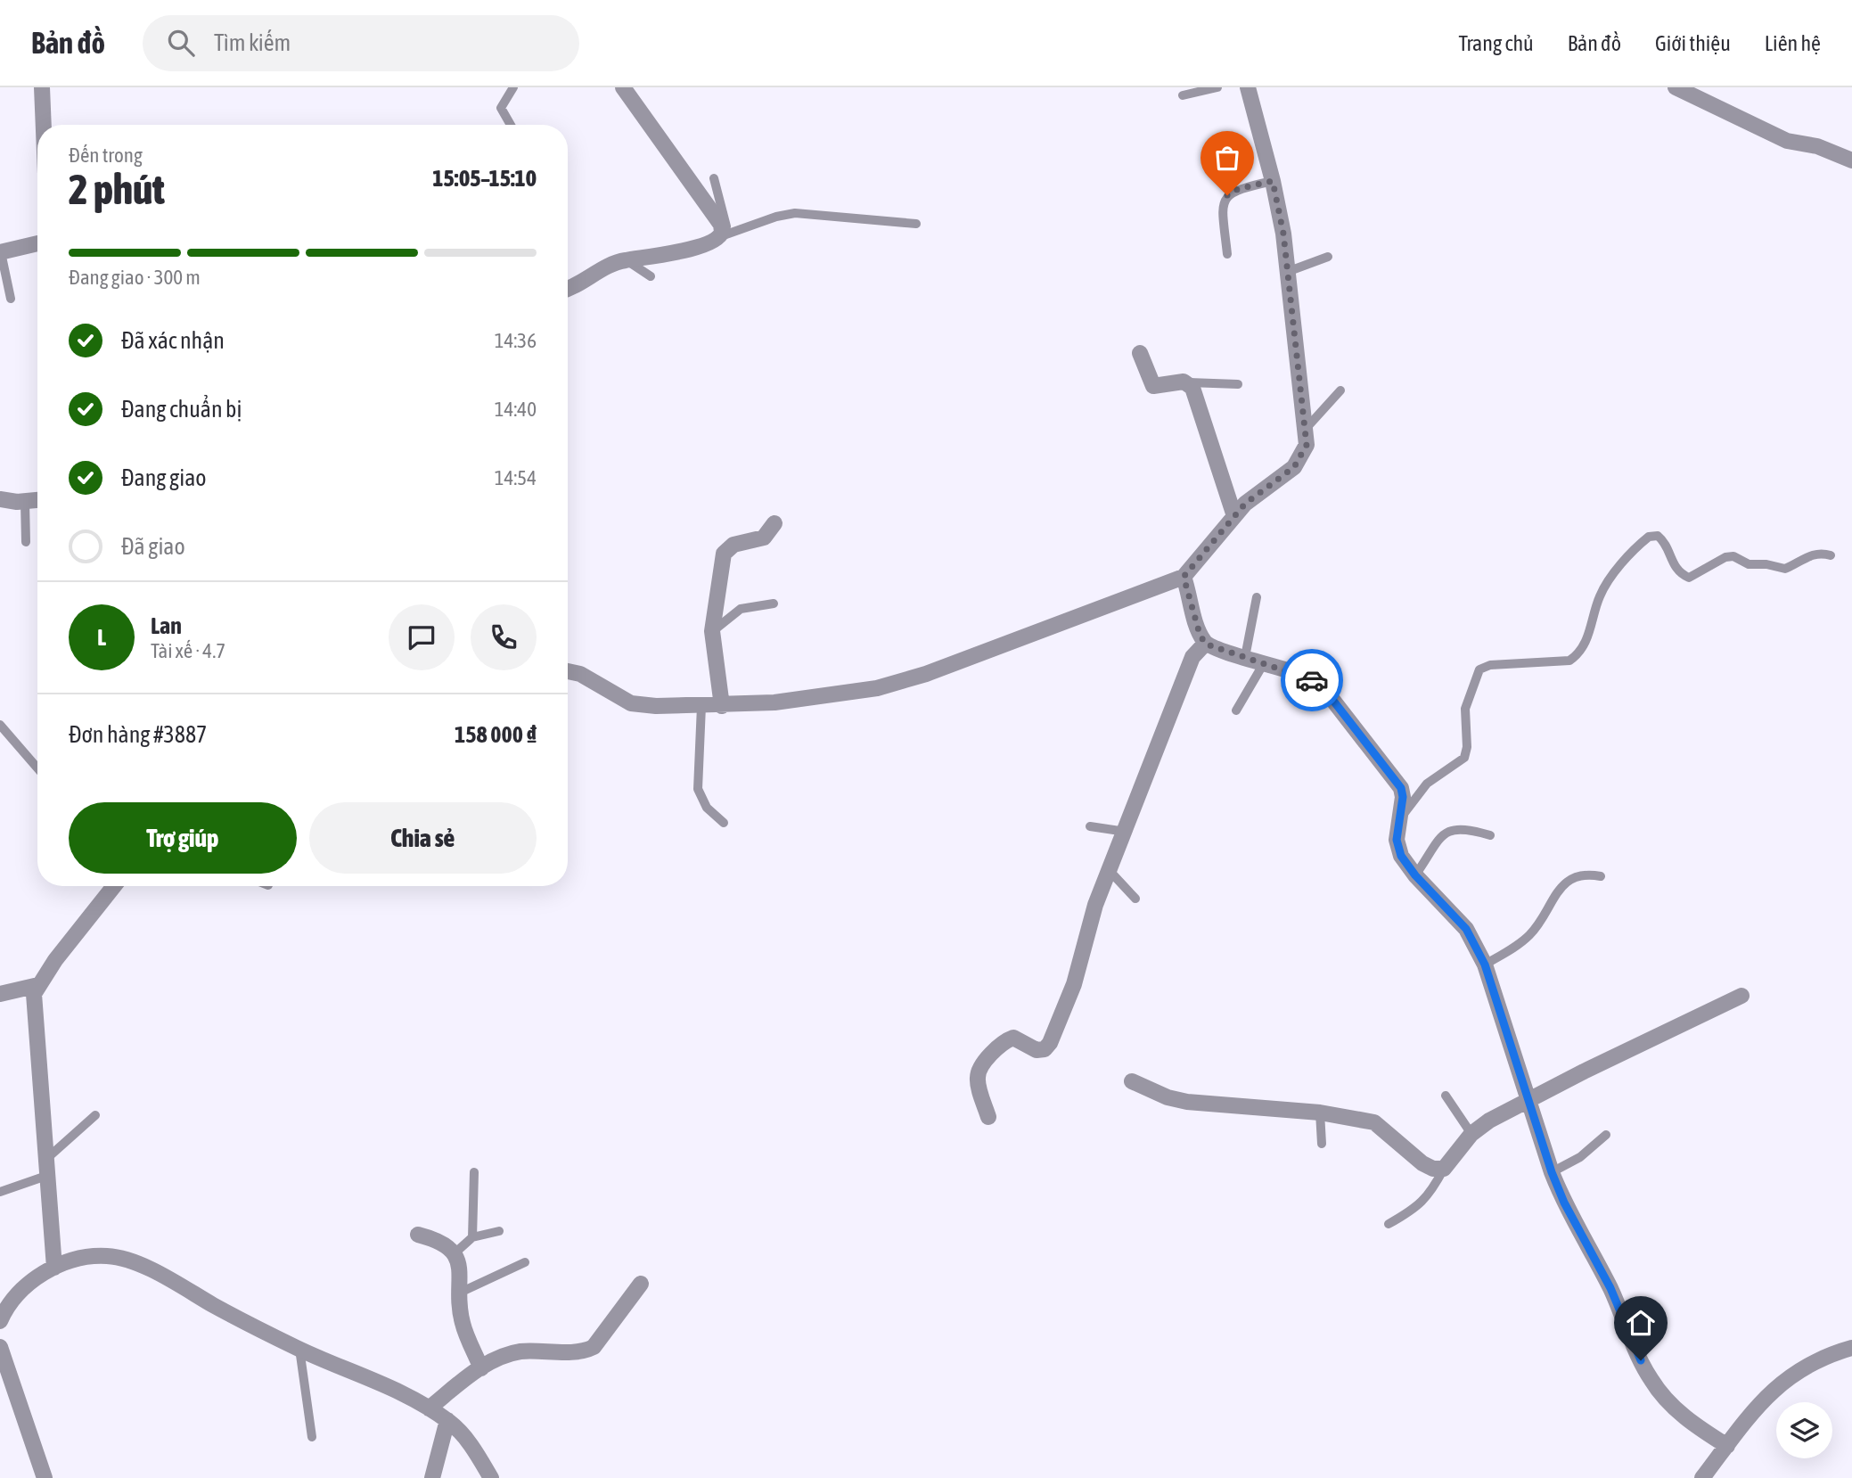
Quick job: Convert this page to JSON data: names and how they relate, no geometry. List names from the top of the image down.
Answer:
{
  "page": {
    "header": "Bản đồ",
    "search": "Tìm kiếm",
    "nav": [
      "Trang chủ",
      "Bản đồ",
      "Giới thiệu",
      "Liên hệ"
    ],
    "heading": ["2 phút", "Đến trong", "15:05–15:10"],
    "panel": [
      "Lan",
      "Tài xế · 4.7",
      "Đơn hàng #3887",
      "158 000 ₫"
    ],
    "bar": "Đang giao · 300 m",
    "list": [
      ["Đã xác nhận", "14:36"],
      ["Đang chuẩn bị", "14:40"],
      ["Đang giao", "14:54"],
      "Đã giao"
    ],
    "round": "L",
    "buttons": ["Trợ giúp", "Chia sẻ"]
  }
}
